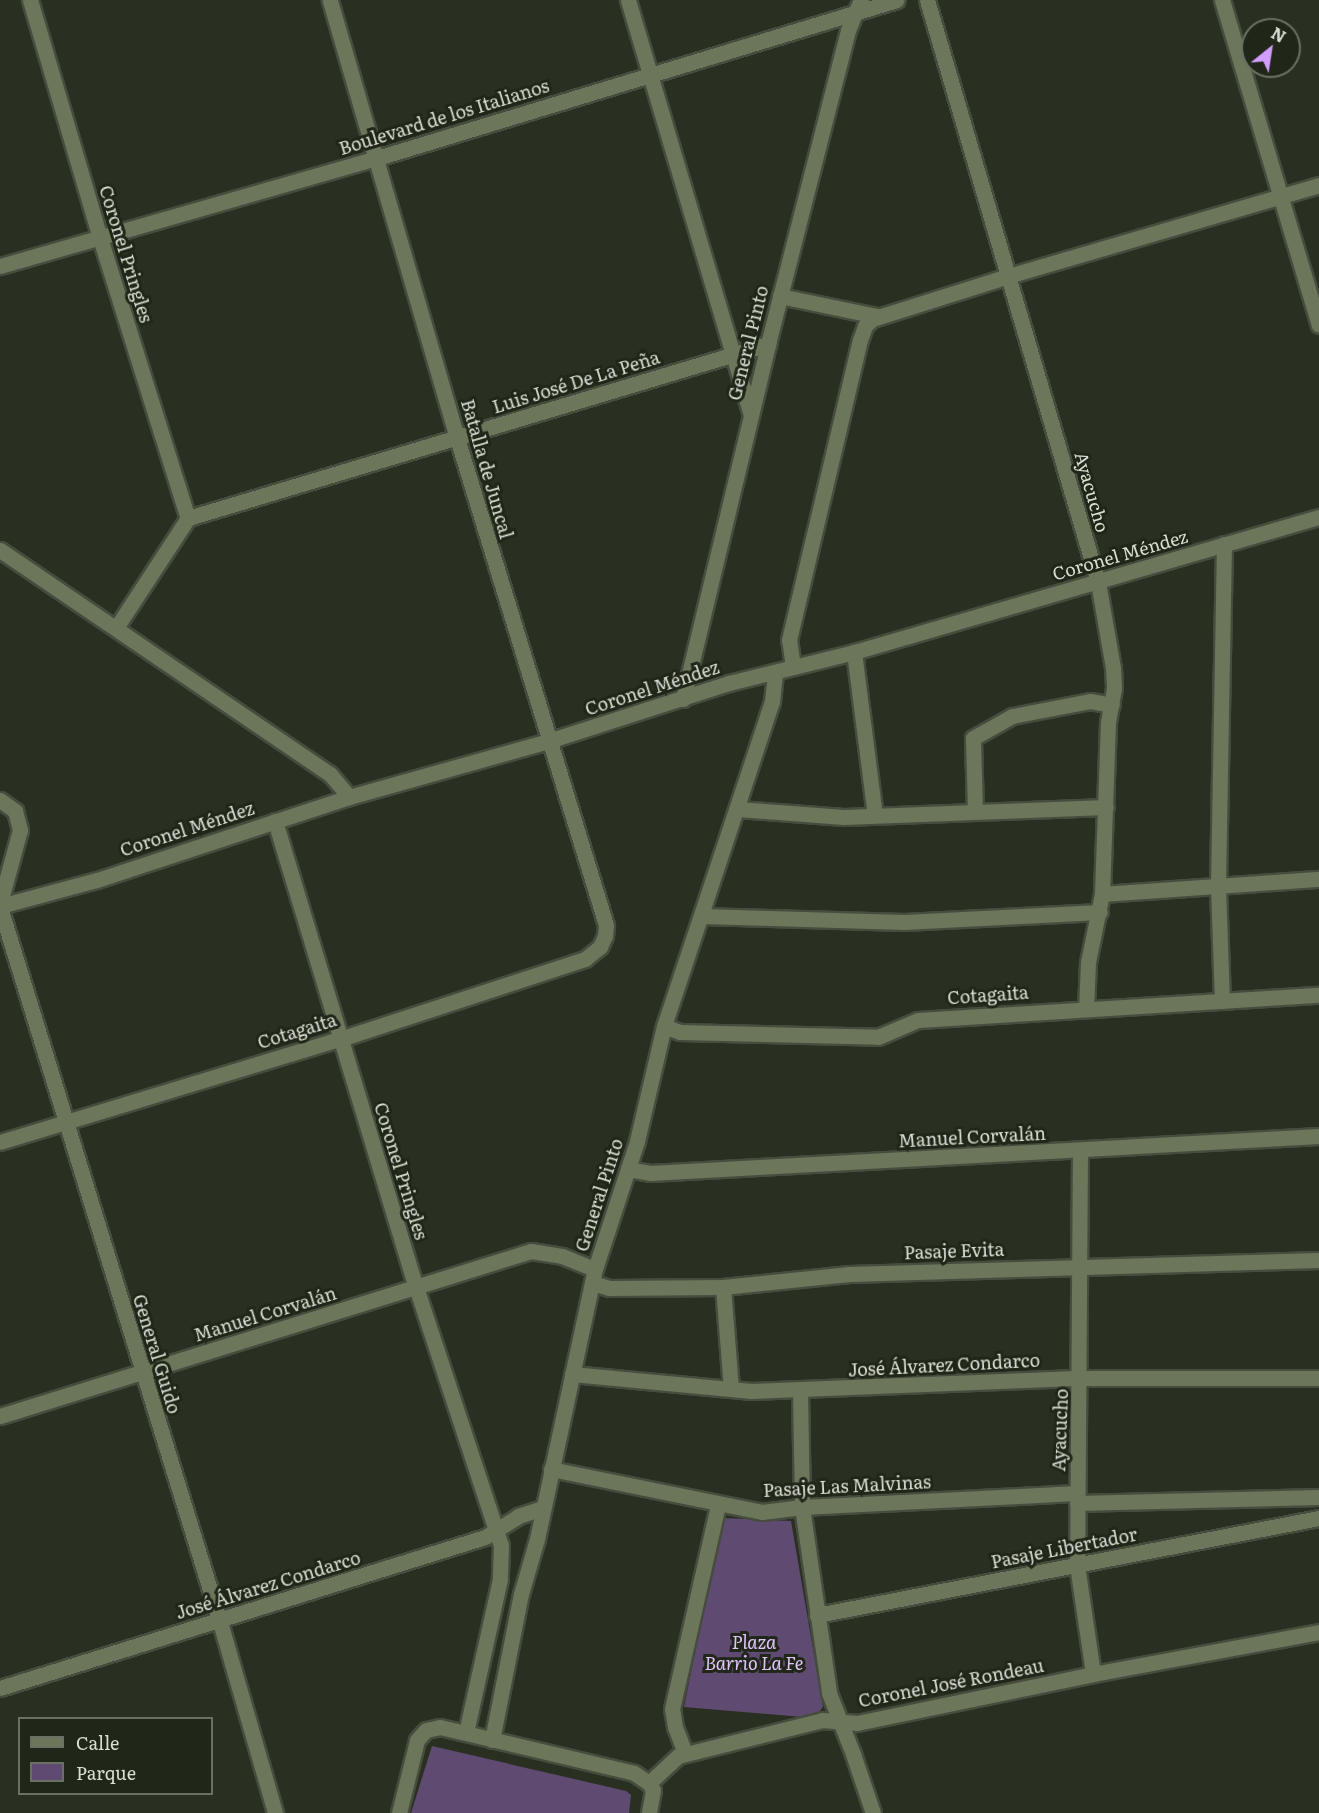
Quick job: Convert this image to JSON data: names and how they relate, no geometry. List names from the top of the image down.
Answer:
{
  "streets": {
    "street": [
      "Boulevard de los Italianos",
      "Coronel Pringles",
      "General Pinto",
      "Luis José De La Peña",
      "Batalla de Juncal",
      "Ayacucho",
      "Coronel Méndez",
      "Cotagaita",
      "Manuel Corvalán",
      "Pasaje Evita",
      "General Guido",
      "José Álvarez Condarco",
      "Pasaje Las Malvinas",
      "Pasaje Libertador",
      "Coronel José Rondeau"
    ]
  },
  "crossings": [
    ["Boulevard de los Italianos", "Coronel Pringles"],
    ["Boulevard de los Italianos", "General Pinto"],
    ["Boulevard de los Italianos", "Batalla de Juncal"],
    ["Coronel Pringles", "Luis José De La Peña"],
    ["Coronel Pringles", "Coronel Méndez"],
    ["Coronel Pringles", "Cotagaita"],
    ["Coronel Pringles", "Manuel Corvalán"],
    ["Coronel Pringles", "José Álvarez Condarco"],
    ["General Pinto", "Luis José De La Peña"],
    ["General Pinto", "Coronel Méndez"],
    ["General Pinto", "Cotagaita"],
    ["General Pinto", "Manuel Corvalán"],
    ["General Pinto", "Pasaje Evita"],
    ["General Pinto", "José Álvarez Condarco"],
    ["General Pinto", "Pasaje Las Malvinas"],
    ["Luis José De La Peña", "Batalla de Juncal"],
    ["Batalla de Juncal", "Coronel Méndez"],
    ["Batalla de Juncal", "Cotagaita"],
    ["Ayacucho", "Coronel Méndez"],
    ["Ayacucho", "Cotagaita"],
    ["Ayacucho", "Manuel Corvalán"],
    ["Ayacucho", "Pasaje Evita"],
    ["Ayacucho", "José Álvarez Condarco"],
    ["Ayacucho", "Pasaje Las Malvinas"],
    ["Ayacucho", "Pasaje Libertador"],
    ["Ayacucho", "Coronel José Rondeau"],
    ["Coronel Méndez", "General Guido"],
    ["Cotagaita", "General Guido"],
    ["Manuel Corvalán", "Pasaje Evita"],
    ["Manuel Corvalán", "General Guido"],
    ["General Guido", "José Álvarez Condarco"]
  ],
  "parks": ["Plaza Barrio La Fe"],
  "legend": ["Calle", "Parque"],
  "north": "top right"
}
